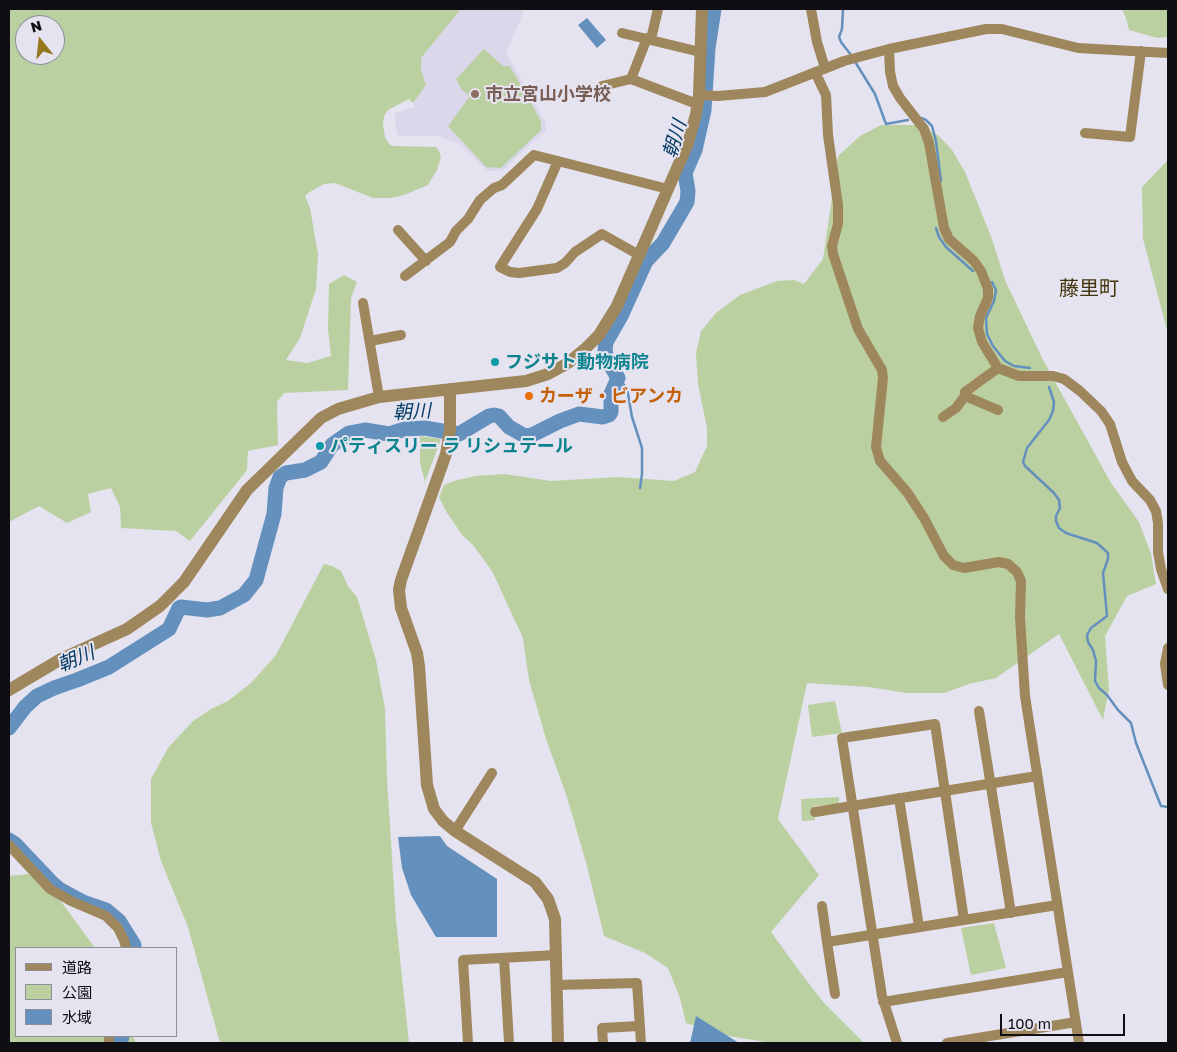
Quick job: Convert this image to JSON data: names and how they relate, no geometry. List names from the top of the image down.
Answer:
{
  "districts": ["藤里町"],
  "water": ["朝川"],
  "places": [
    "市立宮山小学校",
    "フジサト動物病院",
    "カーザ・ビアンカ",
    "パティスリー ラ リシュテール"
  ],
  "legend": ["道路", "公園", "水域"],
  "scale_bar": "100 m",
  "north": "top"
}
